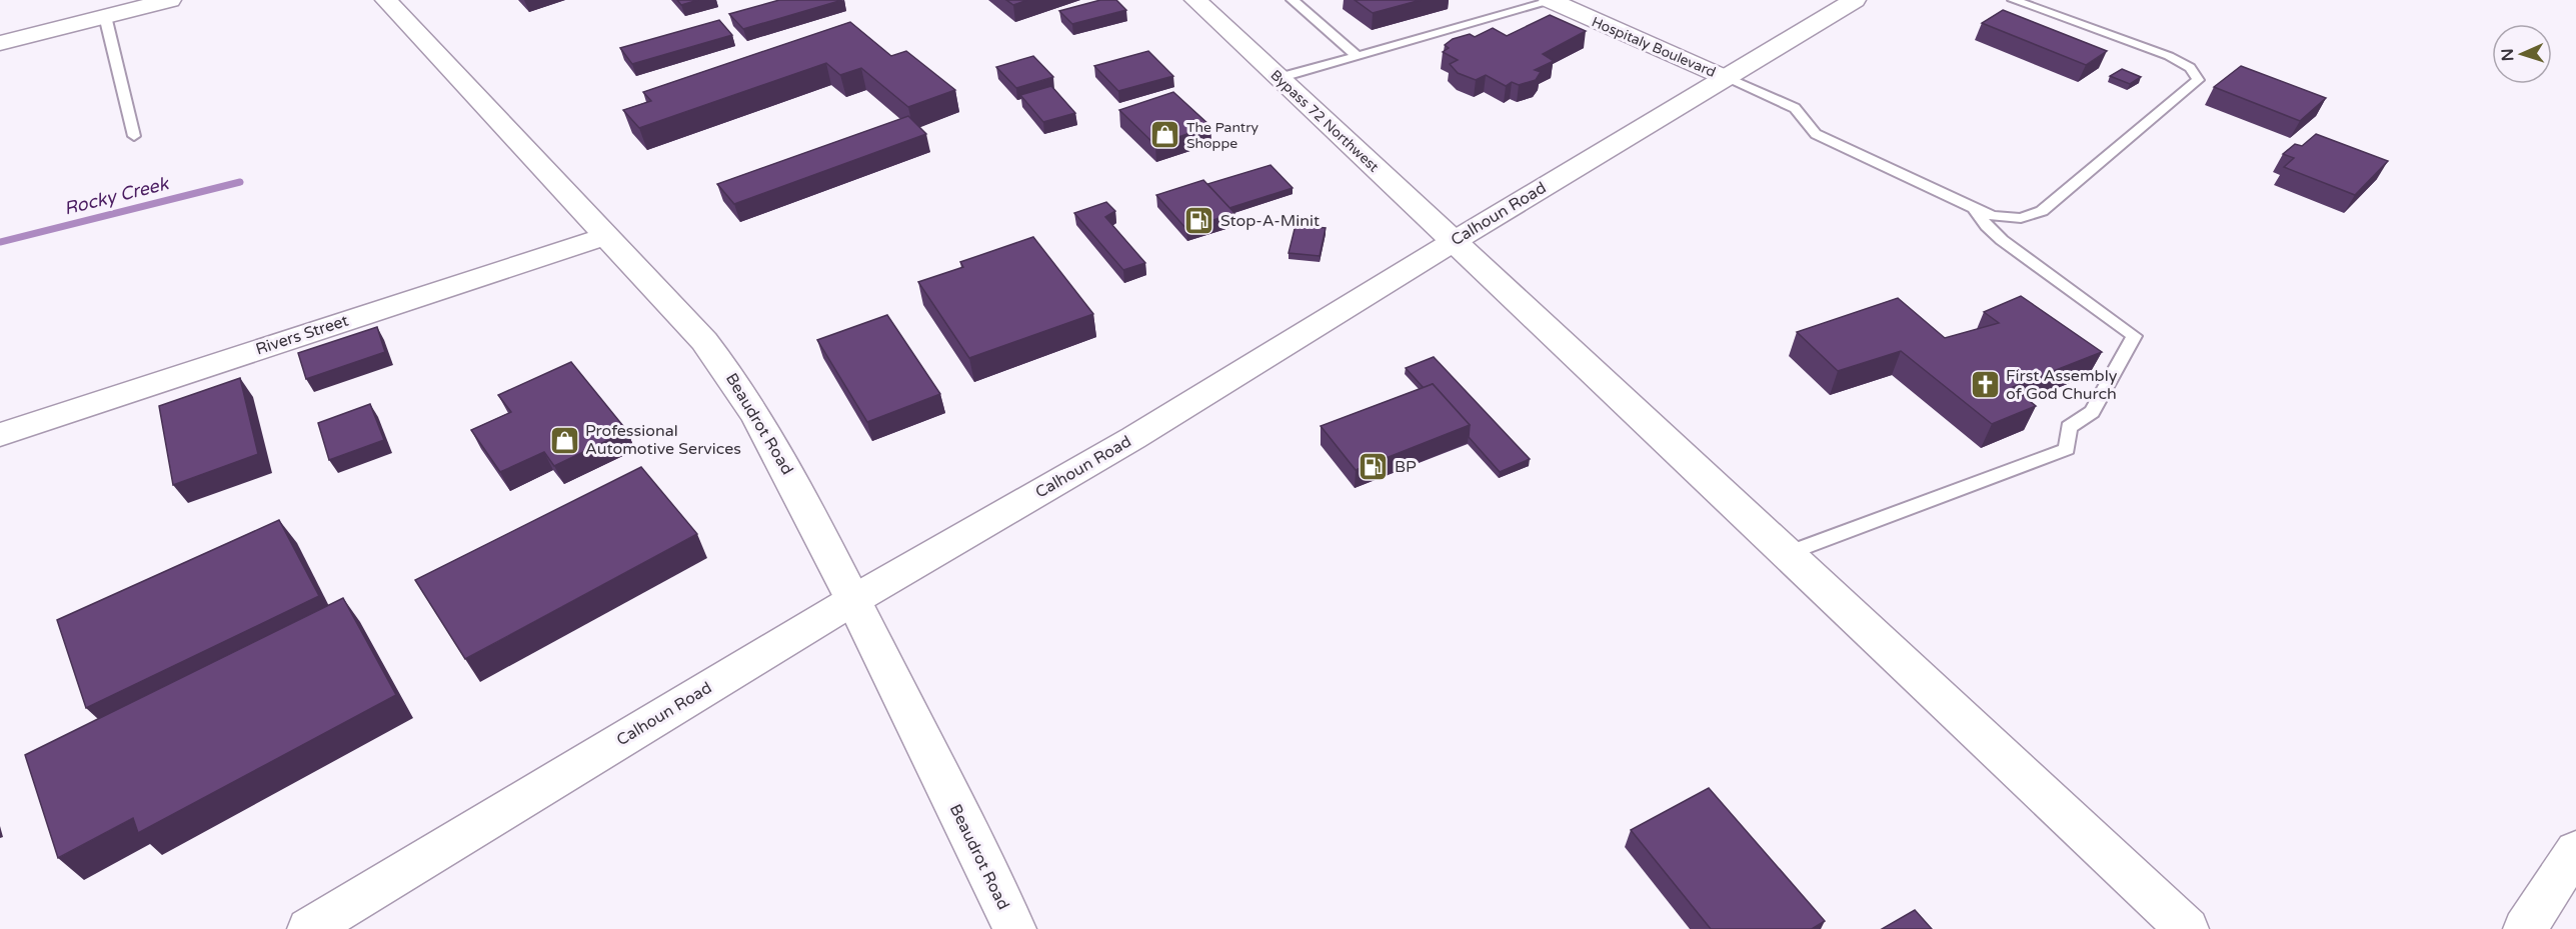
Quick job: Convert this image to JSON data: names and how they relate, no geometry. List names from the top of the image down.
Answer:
{
  "streets": {
    "main road": [
      "Hospitaly Boulevard",
      "Bypass 72 Northwest",
      "Calhoun Road",
      "Rivers Street",
      "Beaudrot Road"
    ]
  },
  "crossings": [
    ["Hospitaly Boulevard", "Calhoun Road"],
    ["Bypass 72 Northwest", "Calhoun Road"],
    ["Calhoun Road", "Beaudrot Road"],
    ["Rivers Street", "Beaudrot Road"]
  ],
  "water": ["Rocky Creek"],
  "places": {
    "shop": ["The Pantry Shoppe", "Professional Automotive Services"],
    "fuel station": ["Stop-A-Minit", "BP"],
    "church": ["First Assembly of God Church"]
  },
  "north": "left"
}
